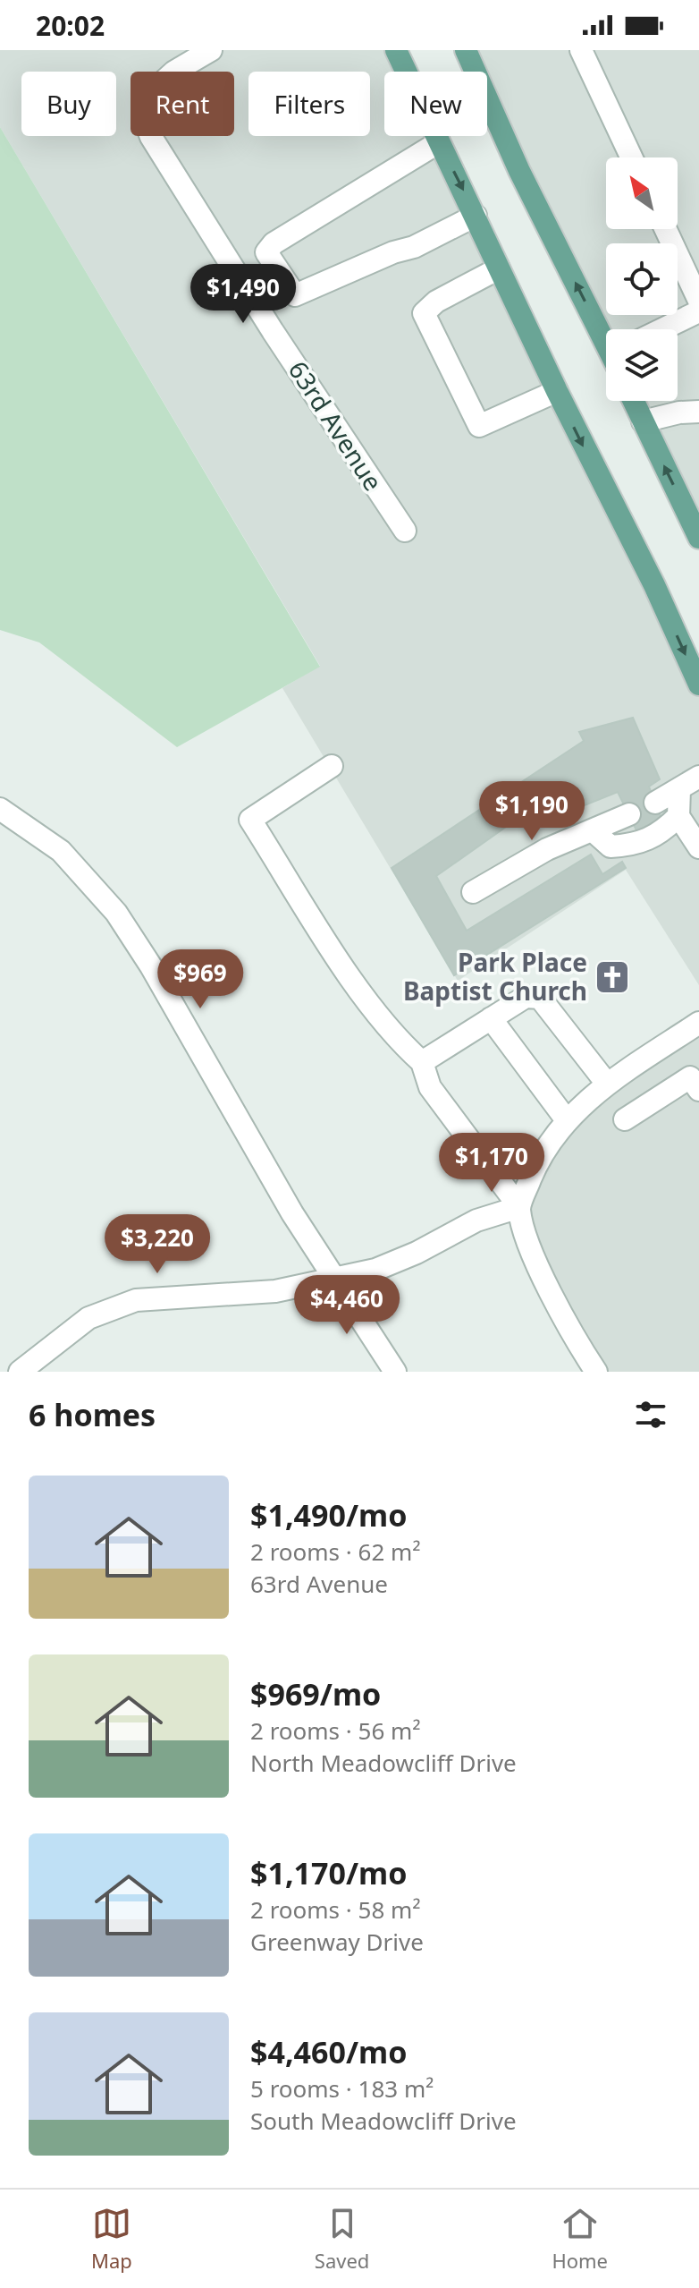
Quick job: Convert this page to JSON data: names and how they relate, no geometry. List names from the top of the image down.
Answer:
{
  "streets": {
    "street": ["63rd Avenue"]
  },
  "places": {
    "church": ["Park Place Baptist Church"]
  },
  "north": "top left",
  "page": {
    "status": "20:02",
    "chip": [
      "Buy",
      "Rent",
      "Filters",
      "New"
    ],
    "price": [
      "$1,490",
      "$1,190",
      "$969",
      "$1,170",
      "$3,220",
      "$4,460"
    ],
    "heading": "6 homes",
    "list": [
      {
        "name": "$1,490/mo",
        "note": "2 rooms · 62 m² · 63rd Avenue"
      },
      {
        "name": "$969/mo",
        "note": "2 rooms · 56 m² · North Meadowcliff Drive"
      },
      {
        "name": "$1,170/mo",
        "note": "2 rooms · 58 m² · Greenway Drive"
      },
      {
        "name": "$4,460/mo",
        "note": "5 rooms · 183 m² · South Meadowcliff Drive"
      }
    ],
    "tabs": ["Map", "Saved", "Home"]
  }
}
